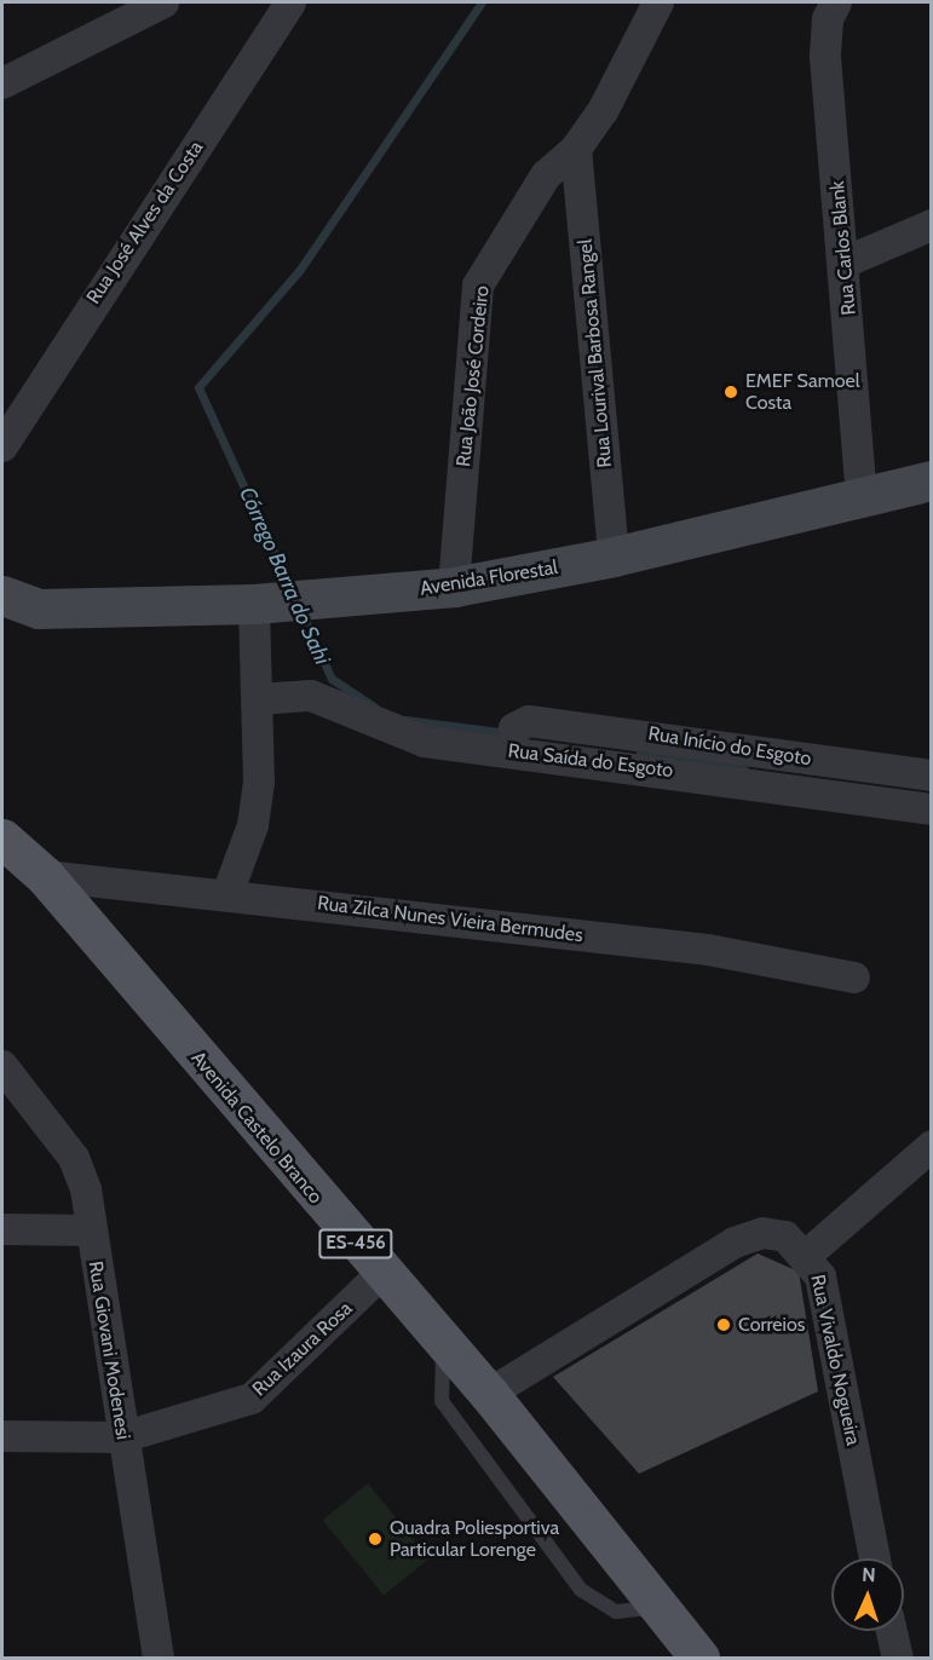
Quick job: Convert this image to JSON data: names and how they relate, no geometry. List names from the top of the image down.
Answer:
{
  "streets": {
    "main road": ["Avenida Florestal", "Avenida Castelo Branco", "ES-456"],
    "street": [
      "Rua José Alves da Costa",
      "Rua Carlos Blank",
      "Rua Lourival Barbosa Rangel",
      "Rua João José Cordeiro",
      "Rua Início do Esgoto",
      "Rua Saída do Esgoto",
      "Rua Zilca Nunes Vieira Bermudes",
      "Rua Izaura Rosa",
      "Rua Giovani Modenesi",
      "Rua Vivaldo Nogueira"
    ]
  },
  "crossings": [
    ["Rua Carlos Blank", "Avenida Florestal"],
    ["Rua Lourival Barbosa Rangel", "Rua João José Cordeiro"],
    ["Rua Lourival Barbosa Rangel", "Avenida Florestal"],
    ["Rua João José Cordeiro", "Avenida Florestal"],
    ["Rua Início do Esgoto", "Rua Saída do Esgoto"],
    ["Rua Zilca Nunes Vieira Bermudes", "Avenida Castelo Branco"],
    ["Avenida Castelo Branco", "Rua Izaura Rosa"],
    ["Avenida Castelo Branco", "Rua Vivaldo Nogueira"],
    ["Rua Izaura Rosa", "Rua Giovani Modenesi"]
  ],
  "water": ["Córrego Barra do Sahi"],
  "places": ["EMEF Samoel Costa", "Correios", "Quadra Poliesportiva Particular Lorenge"],
  "north": "top"
}
